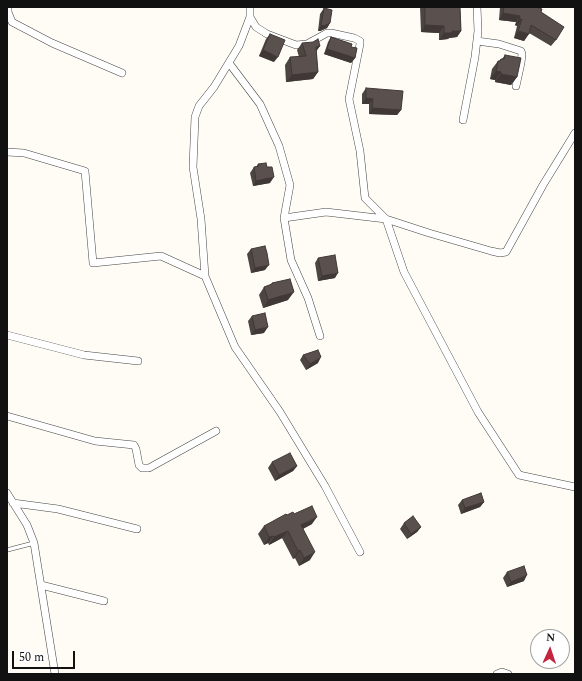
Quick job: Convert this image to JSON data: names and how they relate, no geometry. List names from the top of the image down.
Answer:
{
  "scale_bar": "50 m",
  "north": "top"
}
